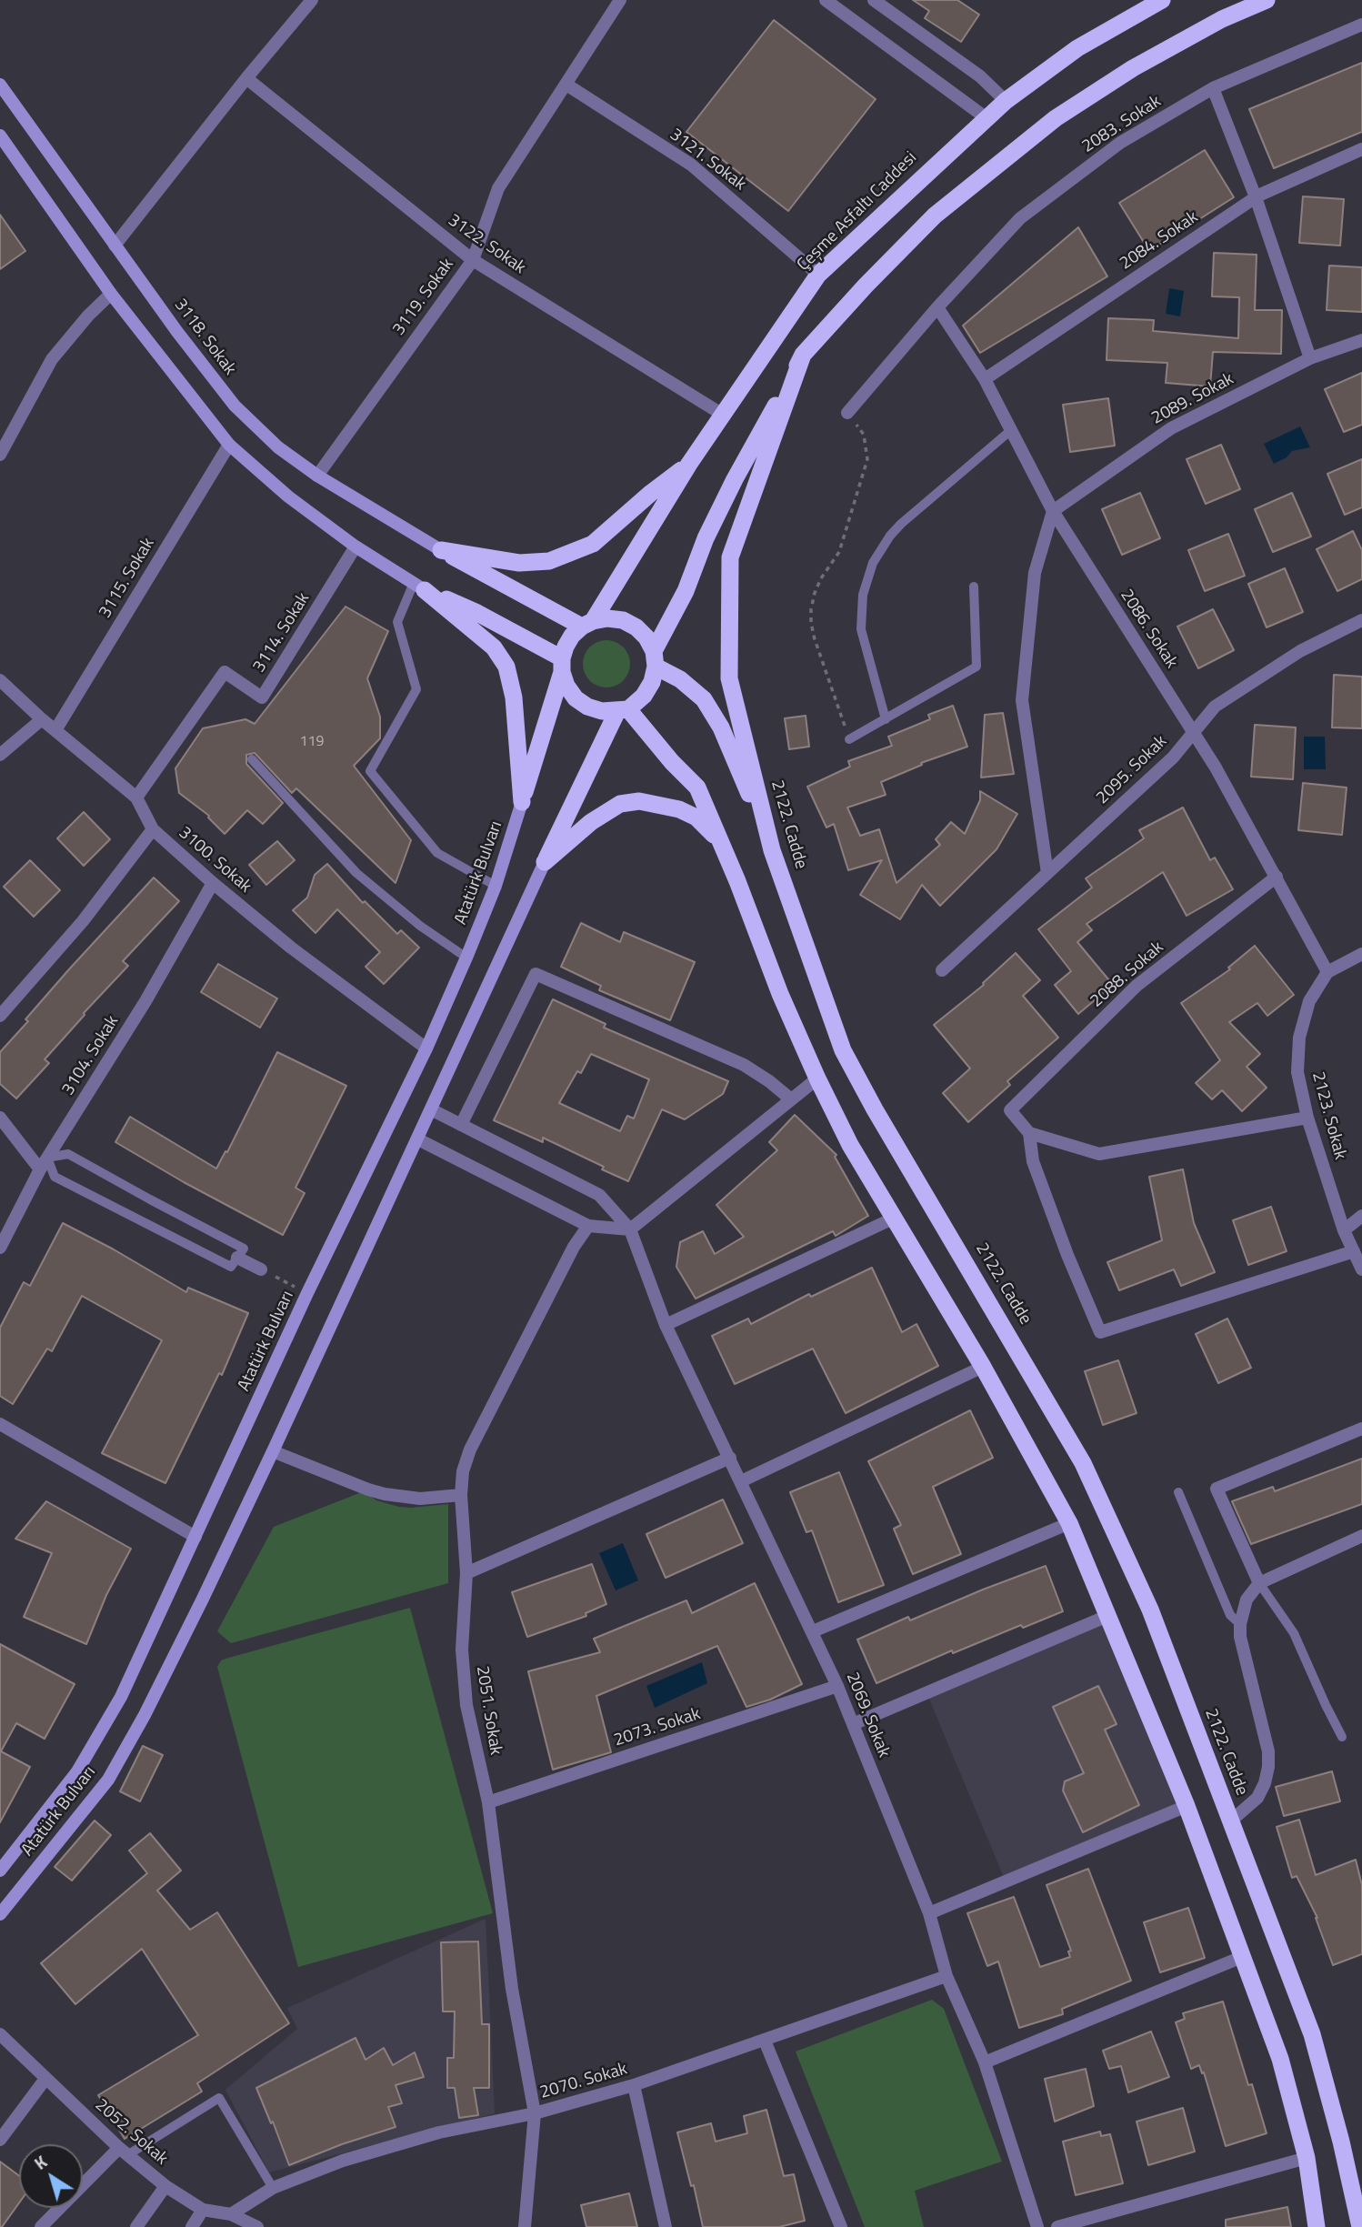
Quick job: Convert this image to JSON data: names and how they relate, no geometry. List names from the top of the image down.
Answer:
{
  "streets": {
    "highway": ["Çeşme Asfaltı Caddesi", "2122. Cadde"],
    "main road": ["3118. Sokak", "Atatürk Bulvarı"],
    "street": [
      "2083. Sokak",
      "3121. Sokak",
      "2084. Sokak",
      "3122. Sokak",
      "3119. Sokak",
      "2089. Sokak",
      "3115. Sokak",
      "2086. Sokak",
      "3114. Sokak",
      "2095. Sokak",
      "3100. Sokak",
      "2088. Sokak",
      "3104. Sokak",
      "2123. Sokak",
      "2051. Sokak",
      "2069. Sokak",
      "2073. Sokak",
      "2070. Sokak",
      "2052. Sokak"
    ]
  },
  "crossings": [
    ["2083. Sokak", "2086. Sokak"],
    ["3121. Sokak", "Çeşme Asfaltı Caddesi"],
    ["3121. Sokak", "3119. Sokak"],
    ["Çeşme Asfaltı Caddesi", "3122. Sokak"],
    ["2084. Sokak", "2086. Sokak"],
    ["3122. Sokak", "3119. Sokak"],
    ["3119. Sokak", "3118. Sokak"],
    ["2089. Sokak", "2086. Sokak"],
    ["3115. Sokak", "3100. Sokak"],
    ["2086. Sokak", "2095. Sokak"],
    ["2086. Sokak", "2088. Sokak"],
    ["2086. Sokak", "2123. Sokak"],
    ["3114. Sokak", "3100. Sokak"],
    ["3100. Sokak", "Atatürk Bulvarı"],
    ["3100. Sokak", "3104. Sokak"],
    ["2051. Sokak", "2073. Sokak"],
    ["2051. Sokak", "2070. Sokak"],
    ["2069. Sokak", "2073. Sokak"],
    ["2069. Sokak", "2070. Sokak"],
    ["2070. Sokak", "2052. Sokak"]
  ],
  "house_numbers": ["119"],
  "north": "top left"
}
